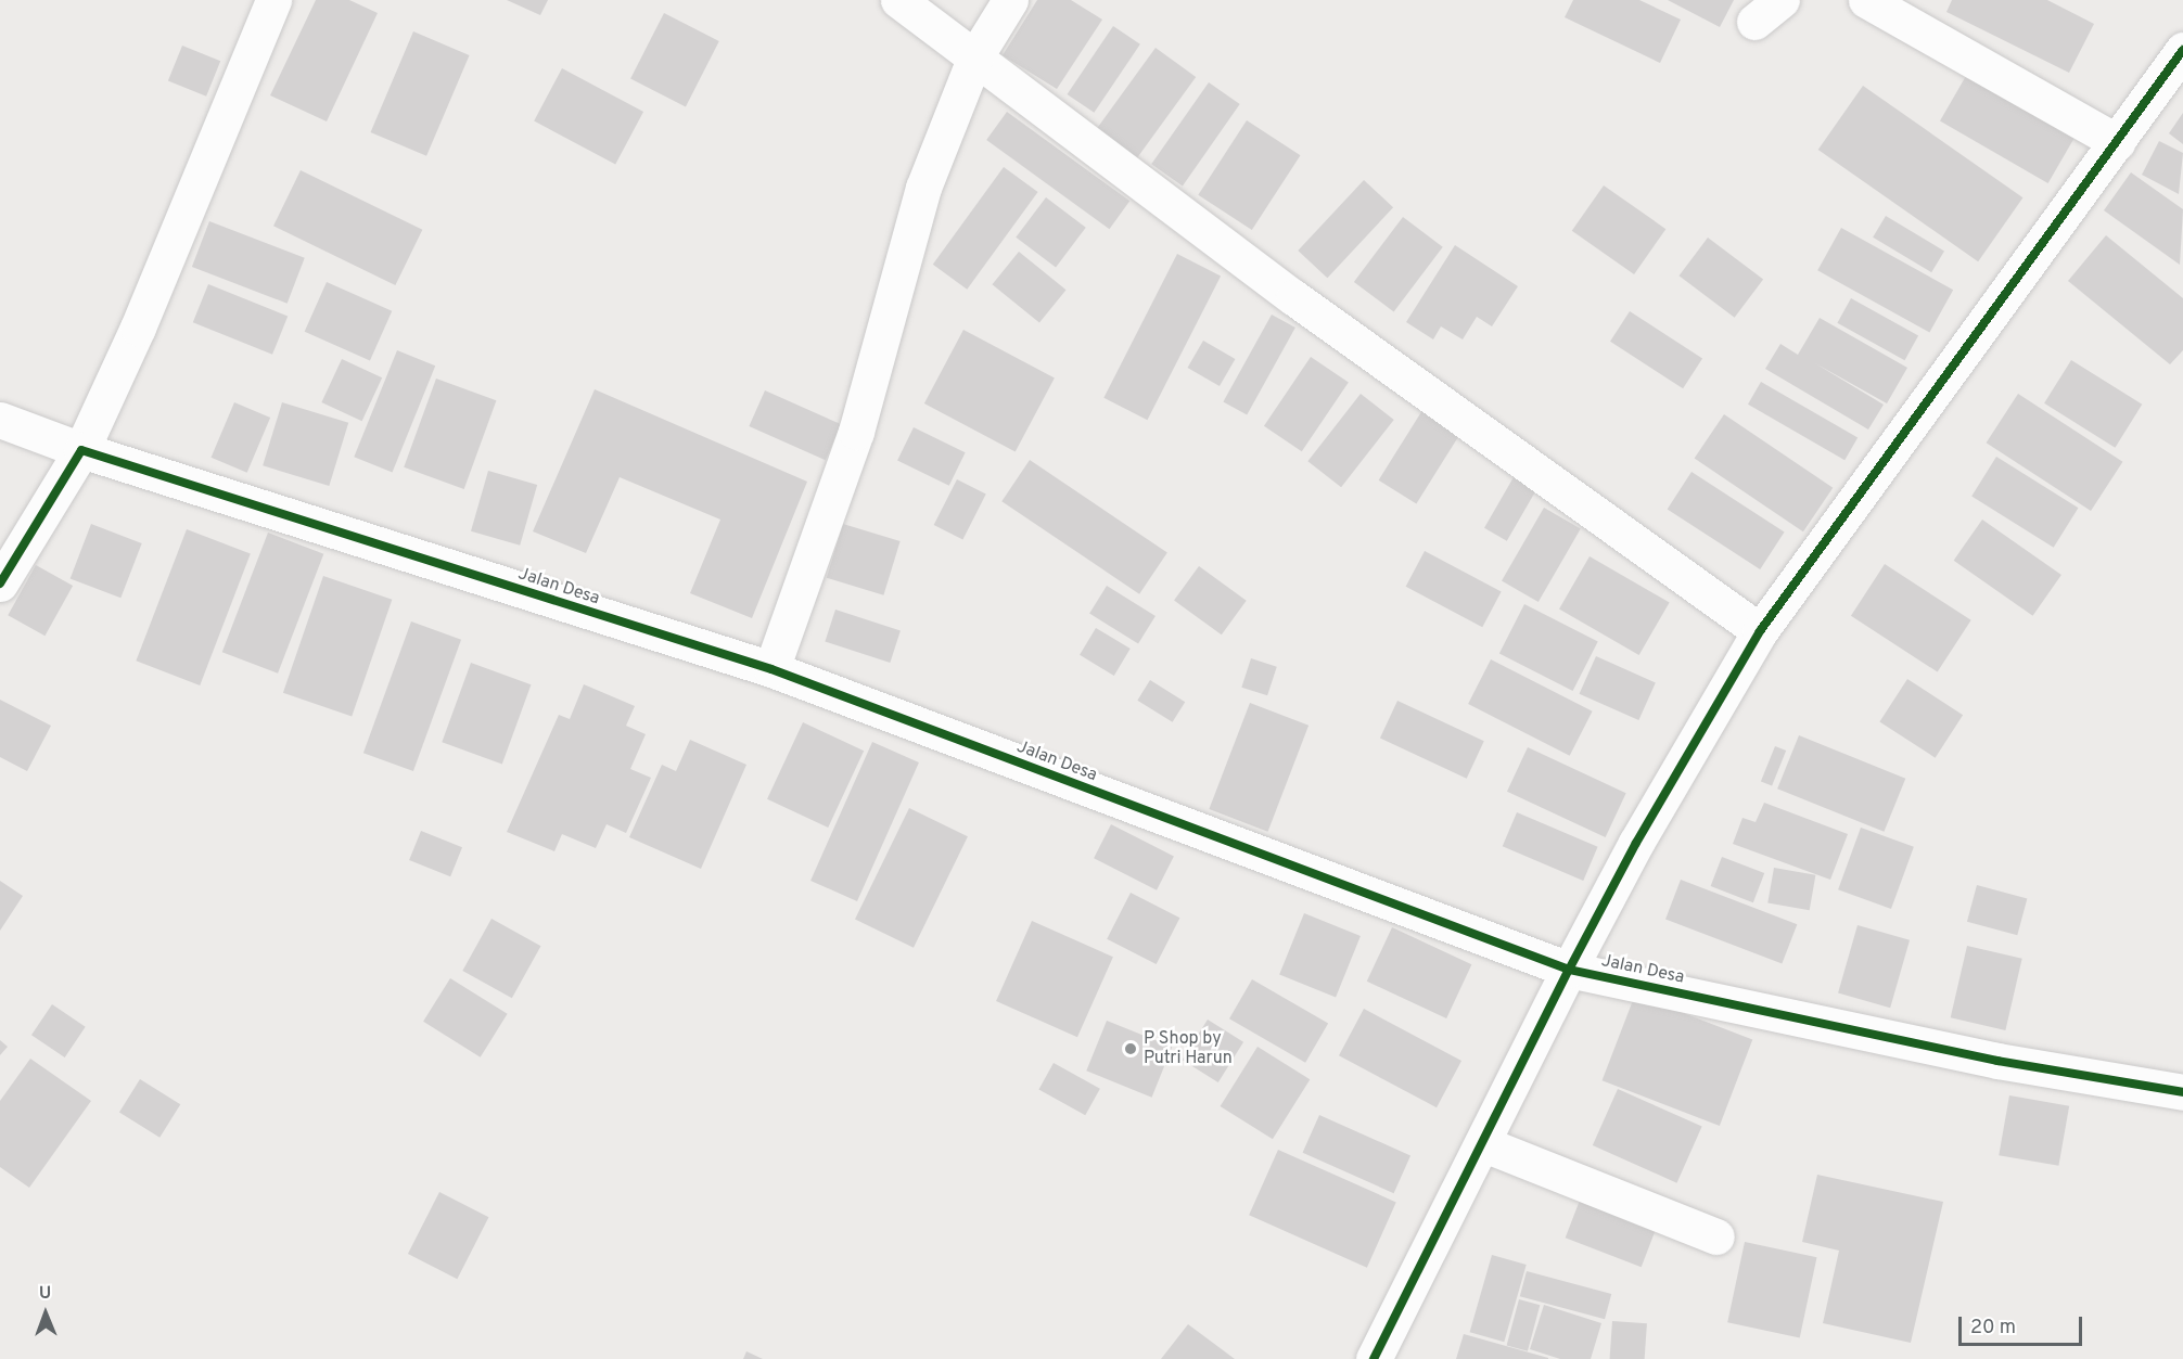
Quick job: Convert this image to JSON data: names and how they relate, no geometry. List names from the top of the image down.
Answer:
{
  "streets": {
    "street": ["Jalan Desa"]
  },
  "places": ["P Shop by Putri Harun"],
  "scale_bar": "20 m",
  "north": "top"
}
